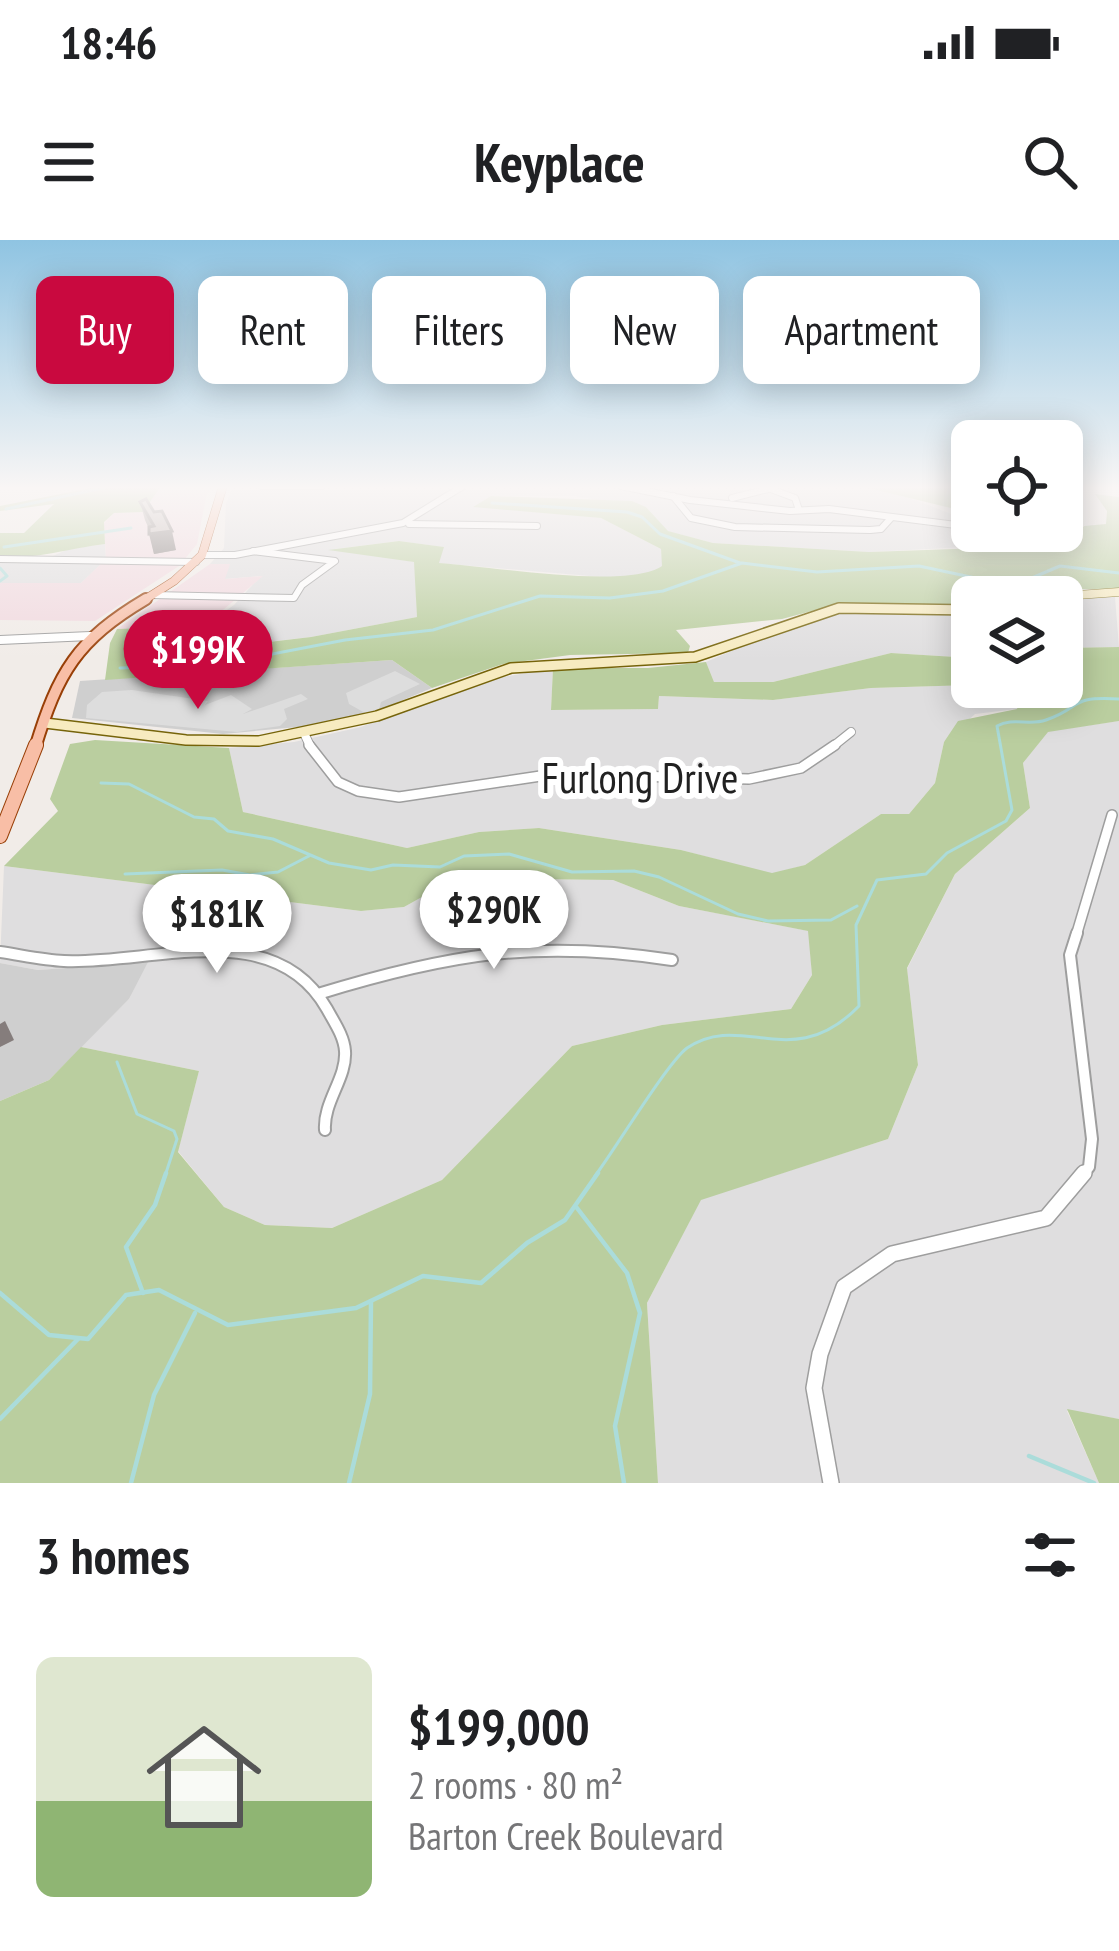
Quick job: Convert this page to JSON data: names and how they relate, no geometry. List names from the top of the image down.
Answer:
{
  "streets": {
    "street": ["Furlong Drive"]
  },
  "page": {
    "status": "18:46",
    "header": "Keyplace",
    "chip": [
      "Buy",
      "Rent",
      "Filters",
      "New",
      "Apartment"
    ],
    "price": ["$199K", "$290K", "$181K"],
    "heading": "3 homes",
    "list": [
      {
        "name": "$199,000",
        "note": "2 rooms · 80 m² · Barton Creek Boulevard"
      }
    ]
  }
}
